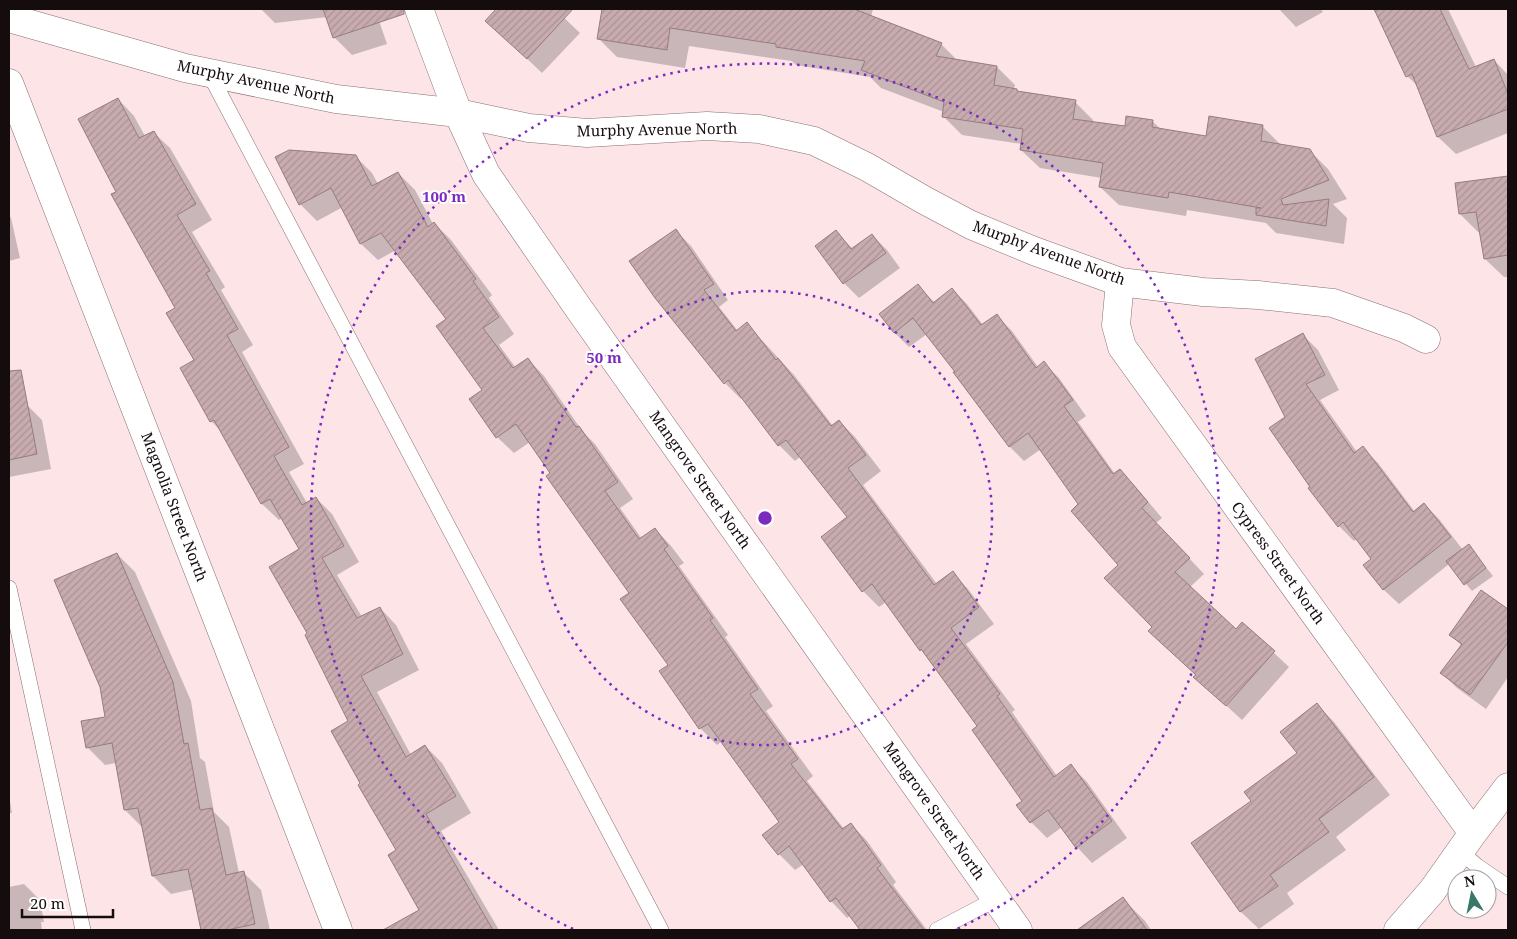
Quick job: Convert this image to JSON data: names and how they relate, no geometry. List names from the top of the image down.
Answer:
{
  "streets": {
    "street": [
      "Murphy Avenue North",
      "Mangrove Street North",
      "Magnolia Street North",
      "Cypress Street North"
    ]
  },
  "crossings": [
    ["Murphy Avenue North", "Mangrove Street North"],
    ["Murphy Avenue North", "Cypress Street North"]
  ],
  "scale_bar": "20 m",
  "north": "top",
  "rings": ["100 m", "50 m"]
}
